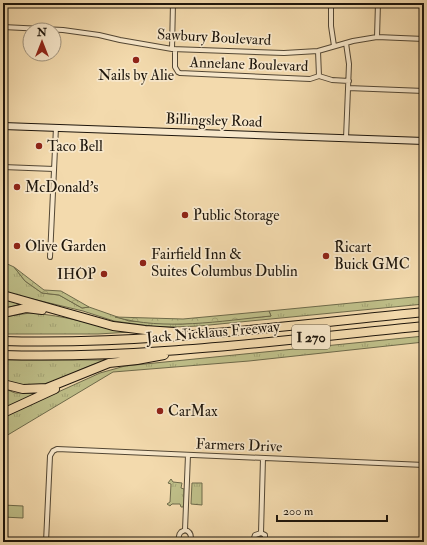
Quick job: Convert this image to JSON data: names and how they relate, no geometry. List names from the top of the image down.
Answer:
{
  "streets": {
    "highway": ["Jack Nicklaus Freeway", "I 270"],
    "street": [
      "Sawbury Boulevard",
      "Annelane Boulevard",
      "Billingsley Road",
      "Farmers Drive"
    ]
  },
  "crossings": [
    ["Sawbury Boulevard", "Annelane Boulevard"]
  ],
  "places": [
    "Nails by Alie",
    "Taco Bell",
    "McDonald's",
    "Public Storage",
    "Olive Garden",
    "Ricart Buick GMC",
    "Fairfield Inn & Suites Columbus Dublin",
    "IHOP",
    "CarMax"
  ],
  "scale_bar": "200 m",
  "north": "top"
}
